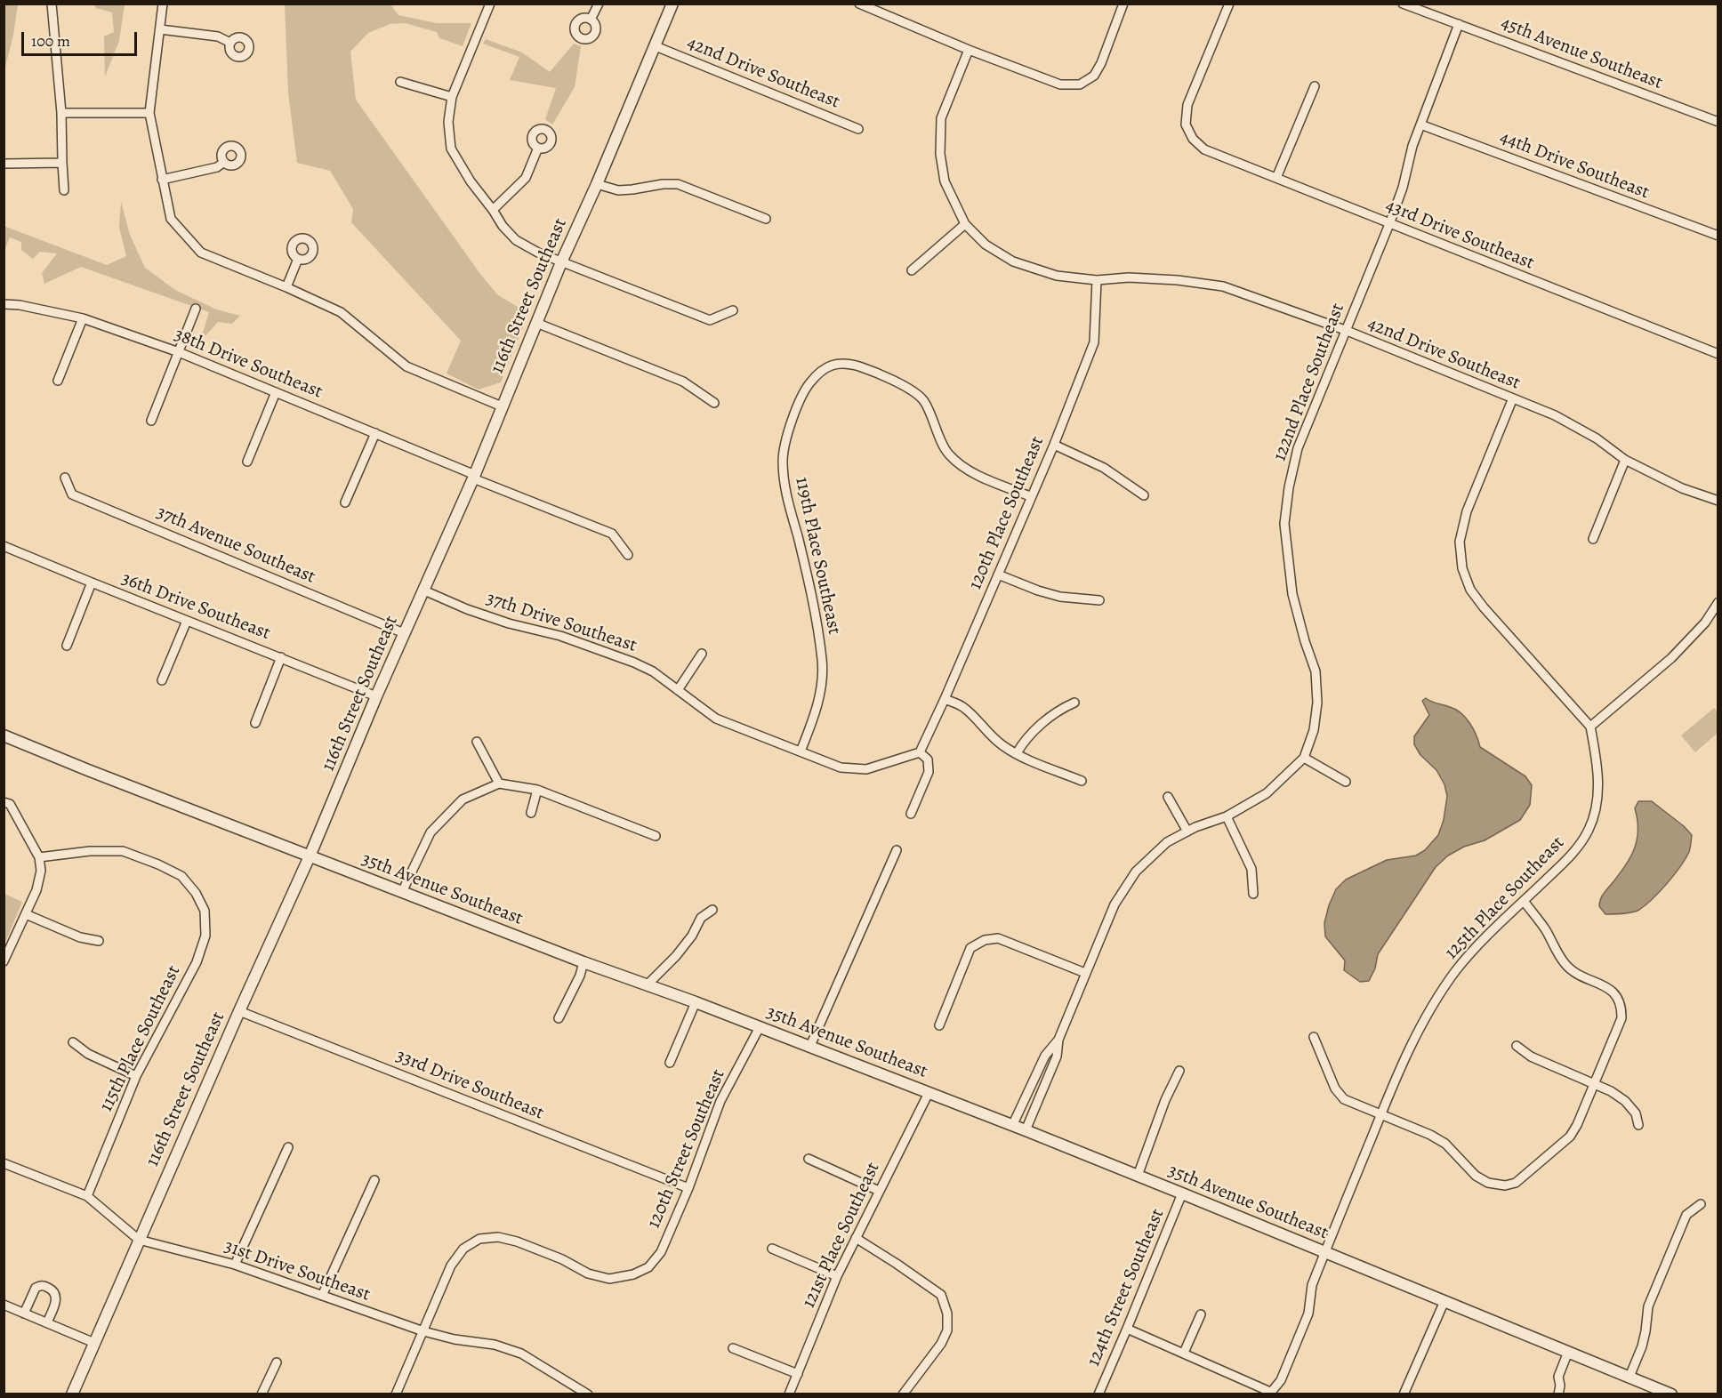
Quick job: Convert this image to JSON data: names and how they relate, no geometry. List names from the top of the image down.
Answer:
{
  "streets": {
    "street": [
      "45th Avenue Southeast",
      "42nd Drive Southeast",
      "44th Drive Southeast",
      "43rd Drive Southeast",
      "116th Street Southeast",
      "38th Drive Southeast",
      "122nd Place Southeast",
      "120th Place Southeast",
      "37th Avenue Southeast",
      "119th Place Southeast",
      "36th Drive Southeast",
      "37th Drive Southeast",
      "35th Avenue Southeast",
      "125th Place Southeast",
      "115th Place Southeast",
      "33rd Drive Southeast",
      "120th Street Southeast",
      "121st Place Southeast",
      "31st Drive Southeast",
      "124th Street Southeast"
    ]
  },
  "crossings": [
    ["45th Avenue Southeast", "122nd Place Southeast"],
    ["42nd Drive Southeast", "116th Street Southeast"],
    ["42nd Drive Southeast", "122nd Place Southeast"],
    ["42nd Drive Southeast", "120th Place Southeast"],
    ["44th Drive Southeast", "122nd Place Southeast"],
    ["43rd Drive Southeast", "122nd Place Southeast"],
    ["116th Street Southeast", "38th Drive Southeast"],
    ["116th Street Southeast", "37th Avenue Southeast"],
    ["116th Street Southeast", "36th Drive Southeast"],
    ["116th Street Southeast", "37th Drive Southeast"],
    ["116th Street Southeast", "35th Avenue Southeast"],
    ["116th Street Southeast", "33rd Drive Southeast"],
    ["116th Street Southeast", "31st Drive Southeast"],
    ["122nd Place Southeast", "35th Avenue Southeast"],
    ["120th Place Southeast", "119th Place Southeast"],
    ["120th Place Southeast", "37th Drive Southeast"],
    ["119th Place Southeast", "37th Drive Southeast"],
    ["35th Avenue Southeast", "125th Place Southeast"],
    ["35th Avenue Southeast", "120th Street Southeast"],
    ["35th Avenue Southeast", "121st Place Southeast"],
    ["35th Avenue Southeast", "124th Street Southeast"],
    ["115th Place Southeast", "31st Drive Southeast"],
    ["33rd Drive Southeast", "120th Street Southeast"],
    ["120th Street Southeast", "31st Drive Southeast"]
  ],
  "scale_bar": "100 m"
}
